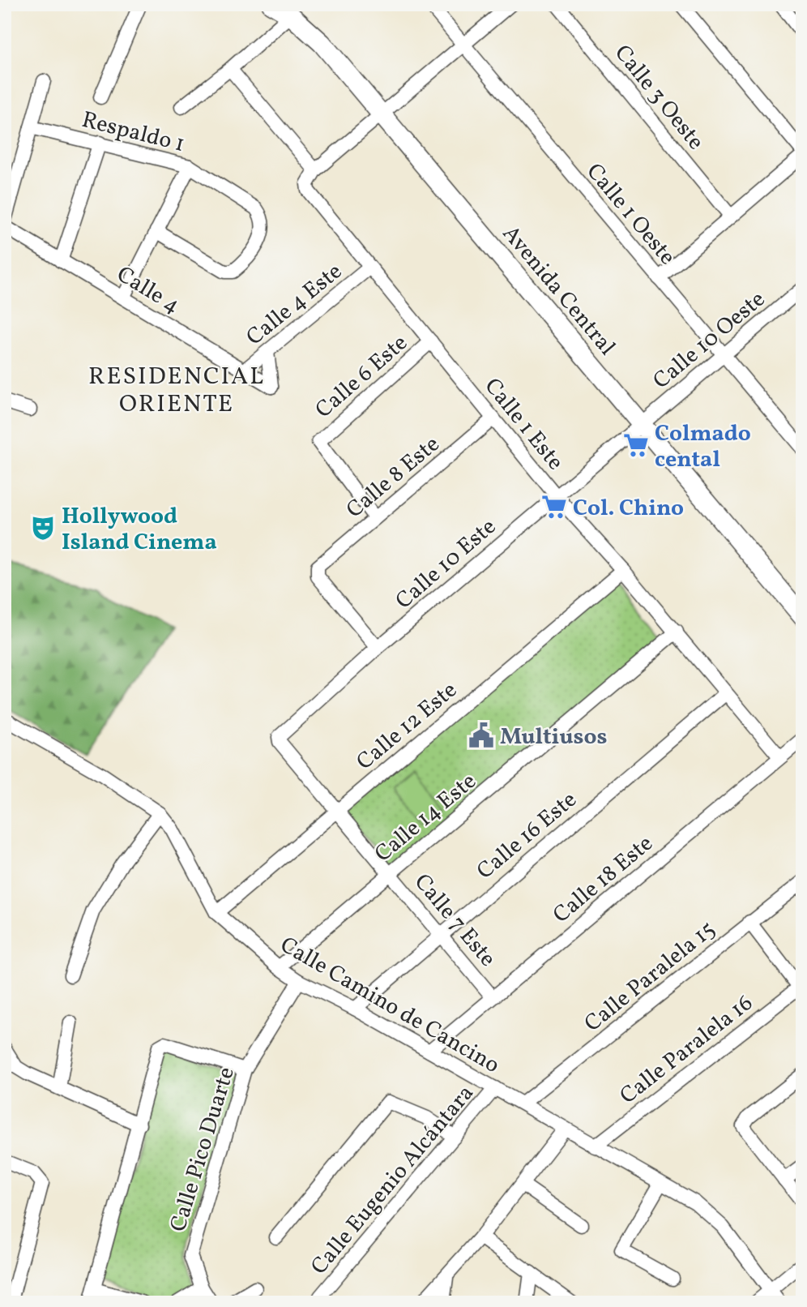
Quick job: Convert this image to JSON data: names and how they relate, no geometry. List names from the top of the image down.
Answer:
{
  "streets": {
    "main road": ["Avenida Central"],
    "street": [
      "Calle 3 Oeste",
      "Respaldo 1",
      "Calle 1 Oeste",
      "Calle 4",
      "Calle 4 Este",
      "Calle 10 Oeste",
      "Calle 6 Este",
      "Calle 1 Este",
      "Calle 8 Este",
      "Calle 10 Este",
      "Calle 12 Este",
      "Calle 14 Este",
      "Calle 16 Este",
      "Calle 18 Este",
      "Calle 7 Este",
      "Calle Paralela 15",
      "Calle Camino de Cancino",
      "Calle Paralela 16",
      "Calle Pico Duarte",
      "Calle Eugenio Alcántara"
    ]
  },
  "crossings": [
    ["Calle 1 Oeste", "Calle 10 Oeste"],
    ["Calle 4", "Calle 4 Este"],
    ["Avenida Central", "Calle 10 Oeste"],
    ["Avenida Central", "Calle 10 Este"],
    ["Calle 4 Este", "Calle 1 Este"],
    ["Calle 10 Oeste", "Calle 10 Este"],
    ["Calle 6 Este", "Calle 1 Este"],
    ["Calle 6 Este", "Calle 8 Este"],
    ["Calle 1 Este", "Calle 8 Este"],
    ["Calle 1 Este", "Calle 10 Este"],
    ["Calle 1 Este", "Calle 12 Este"],
    ["Calle 1 Este", "Calle 14 Este"],
    ["Calle 1 Este", "Calle 16 Este"],
    ["Calle 1 Este", "Calle 18 Este"],
    ["Calle 8 Este", "Calle 10 Este"],
    ["Calle 10 Este", "Calle 7 Este"],
    ["Calle 12 Este", "Calle 7 Este"],
    ["Calle 12 Este", "Calle Camino de Cancino"],
    ["Calle 14 Este", "Calle 7 Este"],
    ["Calle 14 Este", "Calle Camino de Cancino"],
    ["Calle 16 Este", "Calle 7 Este"],
    ["Calle 16 Este", "Calle Camino de Cancino"],
    ["Calle 18 Este", "Calle 7 Este"],
    ["Calle 18 Este", "Calle Camino de Cancino"],
    ["Calle Paralela 15", "Calle Camino de Cancino"],
    ["Calle Camino de Cancino", "Calle Paralela 16"],
    ["Calle Camino de Cancino", "Calle Pico Duarte"],
    ["Calle Camino de Cancino", "Calle Eugenio Alcántara"]
  ],
  "districts": ["RESIDENCIAL ORIENTE"],
  "places": {
    "supermarket": ["Colmado cental", "Col. Chino"],
    "theatre": ["Hollywood Island Cinema"],
    "public building": ["Multiusos"]
  }
}
